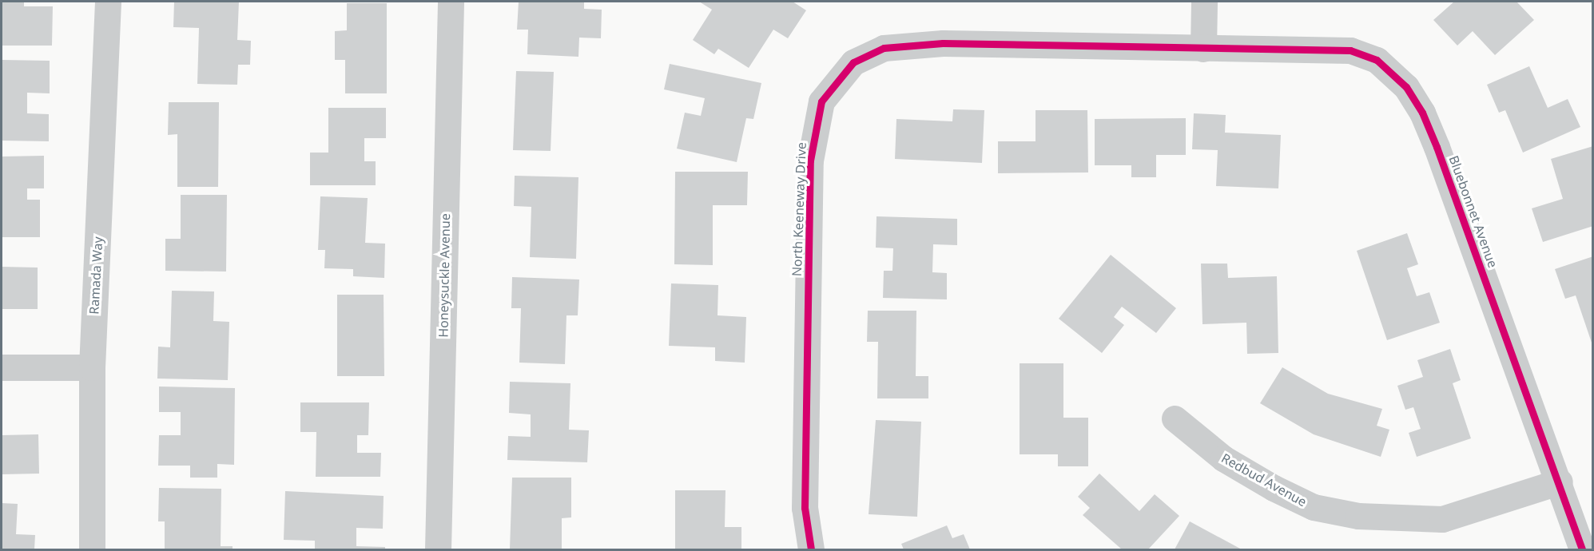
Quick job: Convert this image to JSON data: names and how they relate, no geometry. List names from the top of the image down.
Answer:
{
  "streets": {
    "street": [
      "North Keeneway Drive",
      "Bluebonnet Avenue",
      "Ramada Way",
      "Honeysuckle Avenue",
      "Redbud Avenue"
    ]
  },
  "crossings": [
    ["North Keeneway Drive", "Bluebonnet Avenue"],
    ["Bluebonnet Avenue", "Redbud Avenue"]
  ]
}
